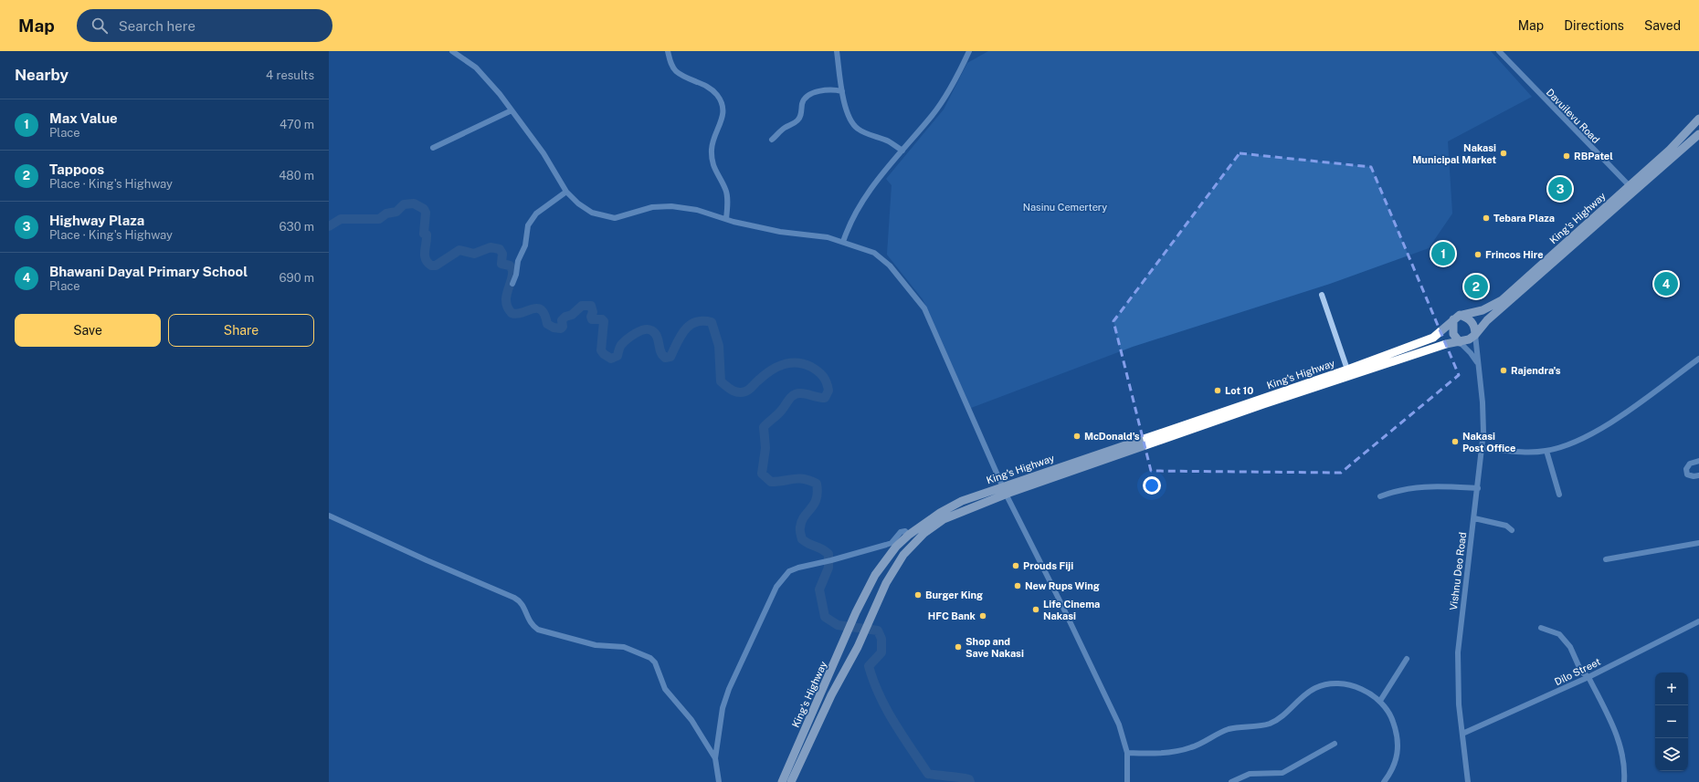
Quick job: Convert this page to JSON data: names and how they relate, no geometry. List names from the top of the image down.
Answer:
{
  "streets": {
    "highway": ["King's Highway"],
    "street": ["Davuilevu Road", "Vishnu Deo Road", "Dilo Street"]
  },
  "crossings": [
    ["Davuilevu Road", "King's Highway"],
    ["King's Highway", "Vishnu Deo Road"],
    ["Vishnu Deo Road", "Dilo Street"]
  ],
  "parks": ["Nasinu Cemertery"],
  "places": [
    "Nakasi Municipal Market",
    "RBPatel",
    "Tebara Plaza",
    "Frincos Hire",
    "Rajendra's",
    "Lot 10",
    "McDonald's",
    "Nakasi Post Office",
    "Prouds Fiji",
    "New Rups Wing",
    "Burger King",
    "Life Cinema Nakasi",
    "HFC Bank",
    "Shop and Save Nakasi"
  ],
  "page": {
    "header": "Map",
    "search": "Search here",
    "nav": ["Map", "Directions", "Saved"],
    "heading": ["Nearby", "4 results"],
    "list": [
      {
        "mark": "1",
        "name": "Max Value",
        "note": "Place",
        "value": "470 m"
      },
      {
        "mark": "2",
        "name": "Tappoos",
        "note": "Place · King's Highway",
        "value": "480 m"
      },
      {
        "mark": "3",
        "name": "Highway Plaza",
        "note": "Place · King's Highway",
        "value": "630 m"
      },
      {
        "mark": "4",
        "name": "Bhawani Dayal Primary School",
        "note": "Place",
        "value": "690 m"
      }
    ],
    "pins": [
      "3",
      "1",
      "4",
      "2"
    ],
    "buttons": ["Save", "Share"],
    "map_buttons": ["+", "−"]
  }
}
